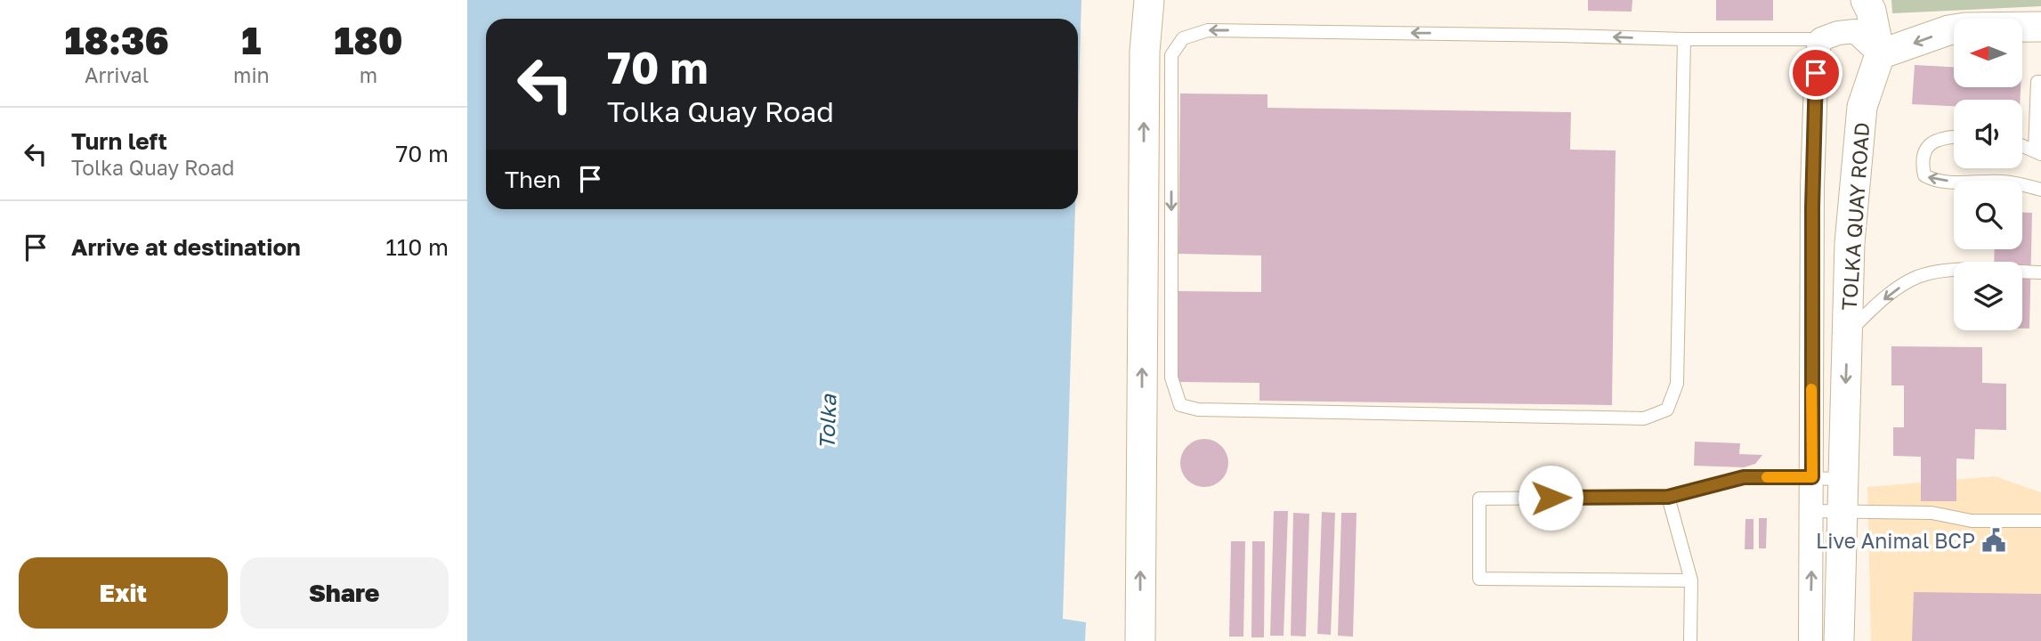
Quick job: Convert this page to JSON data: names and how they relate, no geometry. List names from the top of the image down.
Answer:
{
  "streets": {
    "street": ["TOLKA QUAY ROAD"]
  },
  "water": ["Tolka"],
  "places": {
    "public building": ["Live Animal BCP"]
  },
  "north": "left",
  "page": {
    "eta": [
      "18:36",
      "Arrival",
      "1",
      "min",
      "180",
      "m"
    ],
    "turn": ["70 m", "Tolka Quay Road"],
    "list": [
      {
        "name": "Turn left",
        "note": "Tolka Quay Road",
        "value": "70 m"
      },
      {
        "name": "Arrive at destination",
        "value": "110 m"
      }
    ],
    "then": "Then",
    "buttons": ["Exit", "Share"]
  }
}
